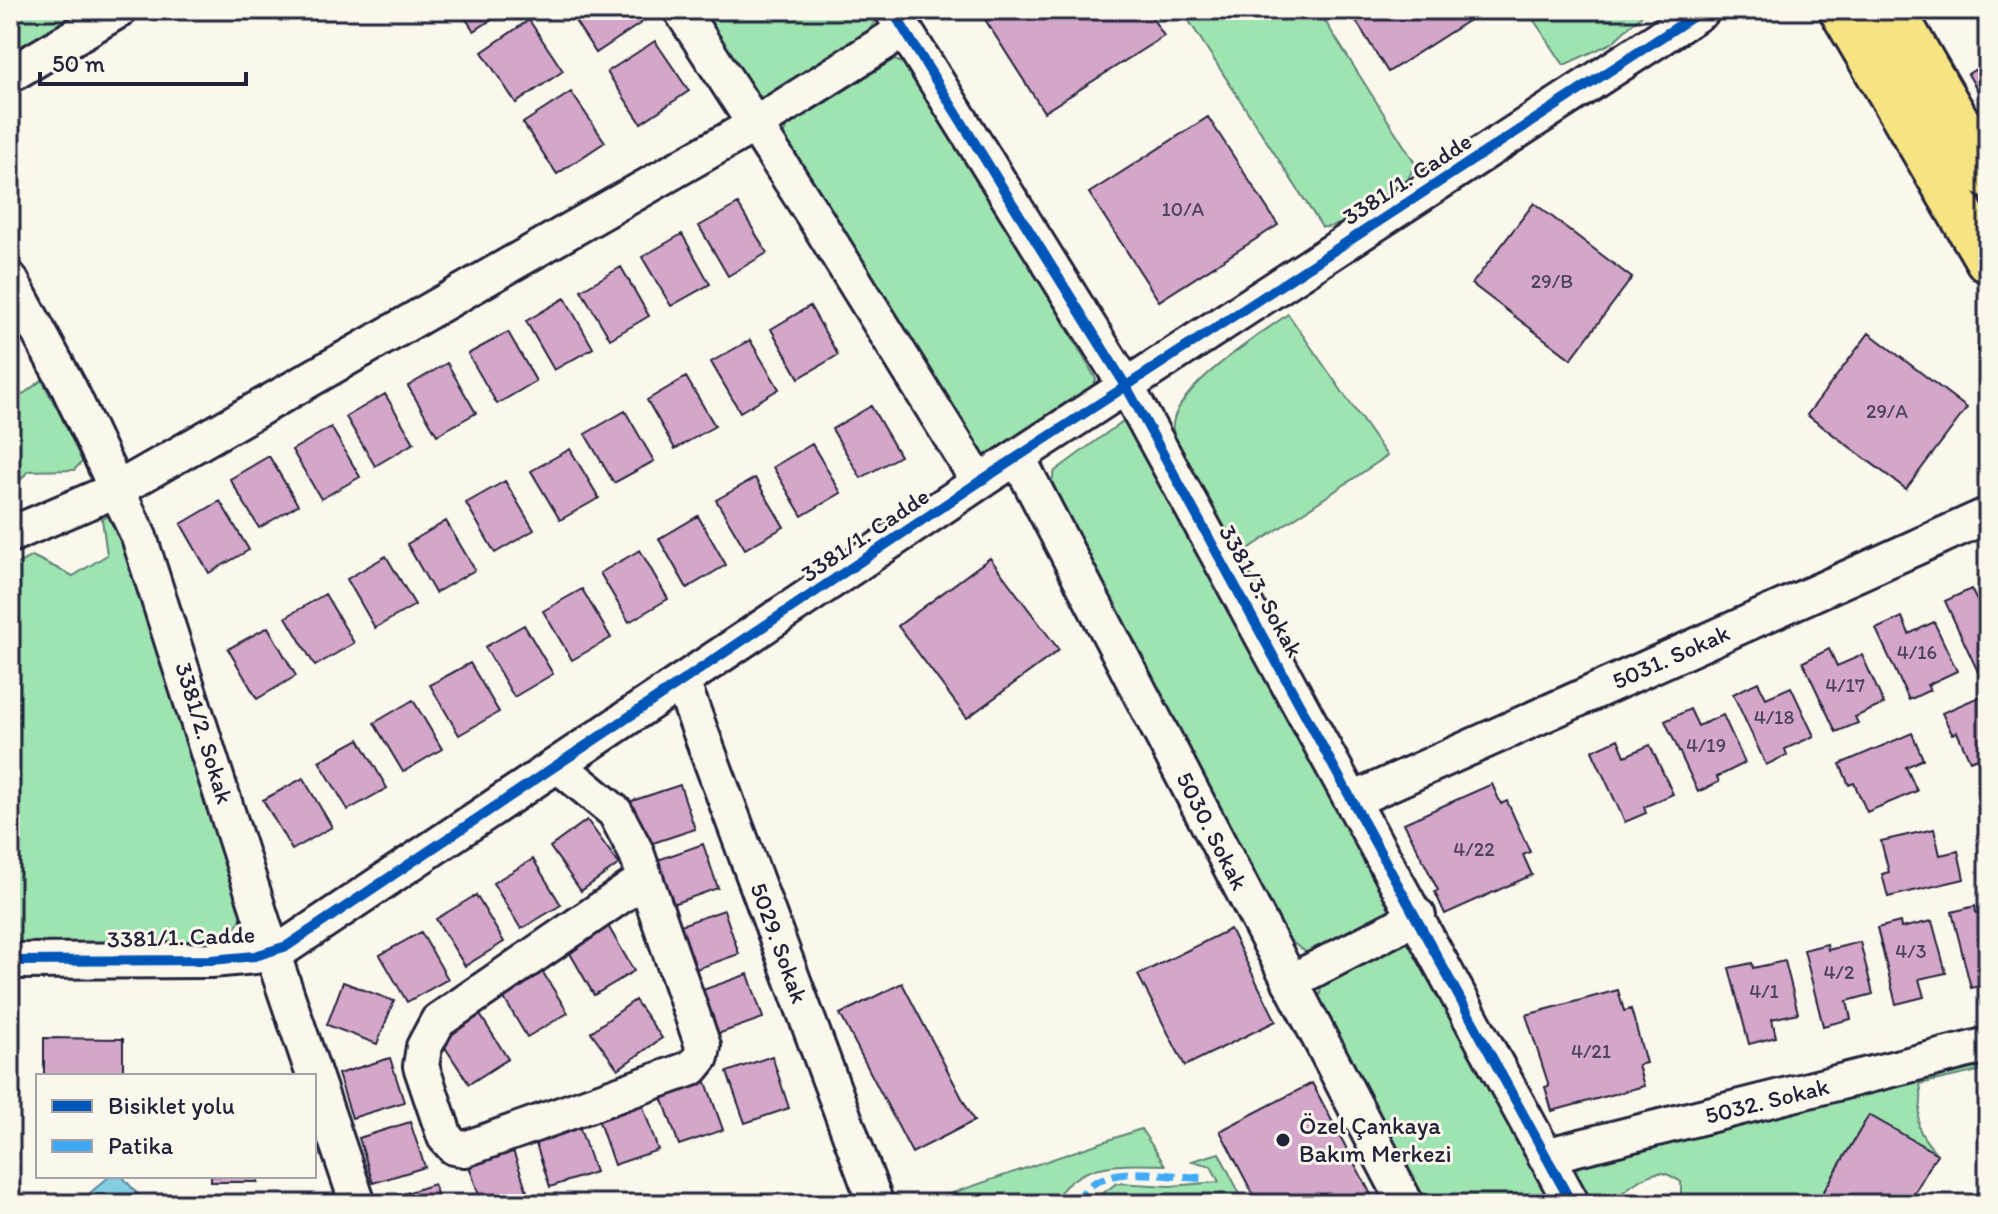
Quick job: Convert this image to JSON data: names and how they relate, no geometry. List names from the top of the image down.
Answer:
{
  "streets": {
    "street": [
      "3381/1. Cadde",
      "3381/3. Sokak",
      "5031. Sokak",
      "3381/2. Sokak",
      "5030. Sokak",
      "5029. Sokak",
      "5032. Sokak"
    ]
  },
  "crossings": [
    ["3381/1. Cadde", "3381/3. Sokak"],
    ["3381/1. Cadde", "3381/2. Sokak"],
    ["3381/1. Cadde", "5030. Sokak"],
    ["3381/1. Cadde", "5029. Sokak"],
    ["3381/3. Sokak", "5031. Sokak"],
    ["3381/3. Sokak", "5032. Sokak"]
  ],
  "places": ["Özel Çankaya Bakım Merkezi"],
  "house_numbers": [
    "10/A",
    "29/B",
    "29/A",
    "4/16",
    "4/17",
    "4/18",
    "4/19",
    "4/22",
    "4/3",
    "4/2",
    "4/1",
    "4/21"
  ],
  "legend": ["Bisiklet yolu", "Patika"],
  "scale_bar": "50 m"
}
